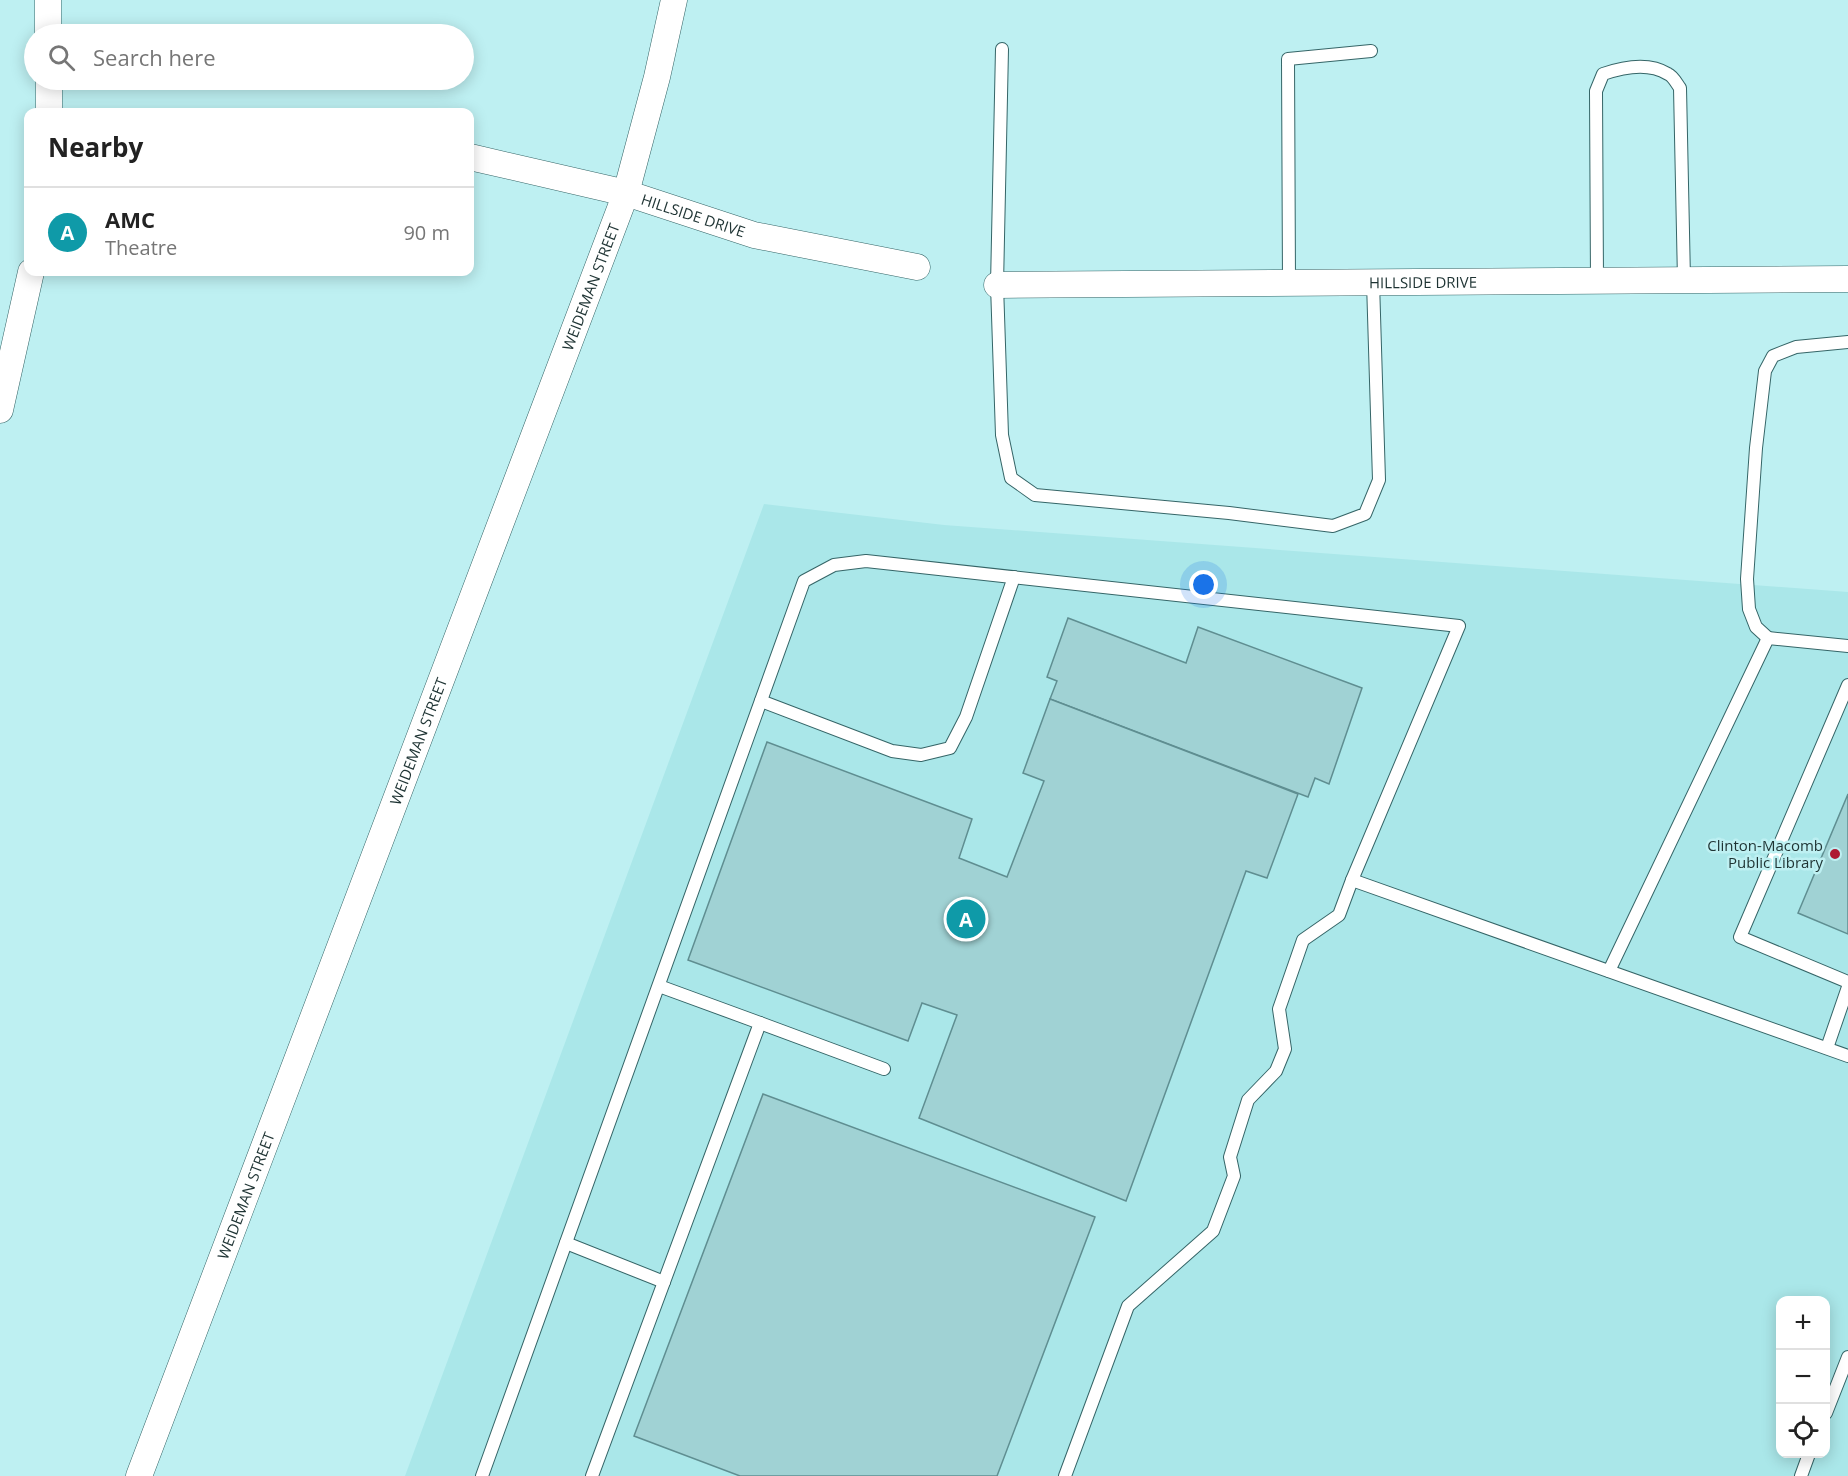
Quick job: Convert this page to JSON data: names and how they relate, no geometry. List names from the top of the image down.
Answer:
{
  "streets": {
    "street": ["HILLSIDE DRIVE", "WEIDEMAN STREET"]
  },
  "crossings": [
    ["HILLSIDE DRIVE", "WEIDEMAN STREET"]
  ],
  "places": ["Clinton-Macomb Public Library"],
  "page": {
    "search": "Search here",
    "heading": "Nearby",
    "list": [
      {
        "mark": "A",
        "name": "AMC",
        "note": "Theatre",
        "value": "90 m"
      }
    ],
    "pins": "A",
    "map_buttons": ["+", "−"]
  }
}
